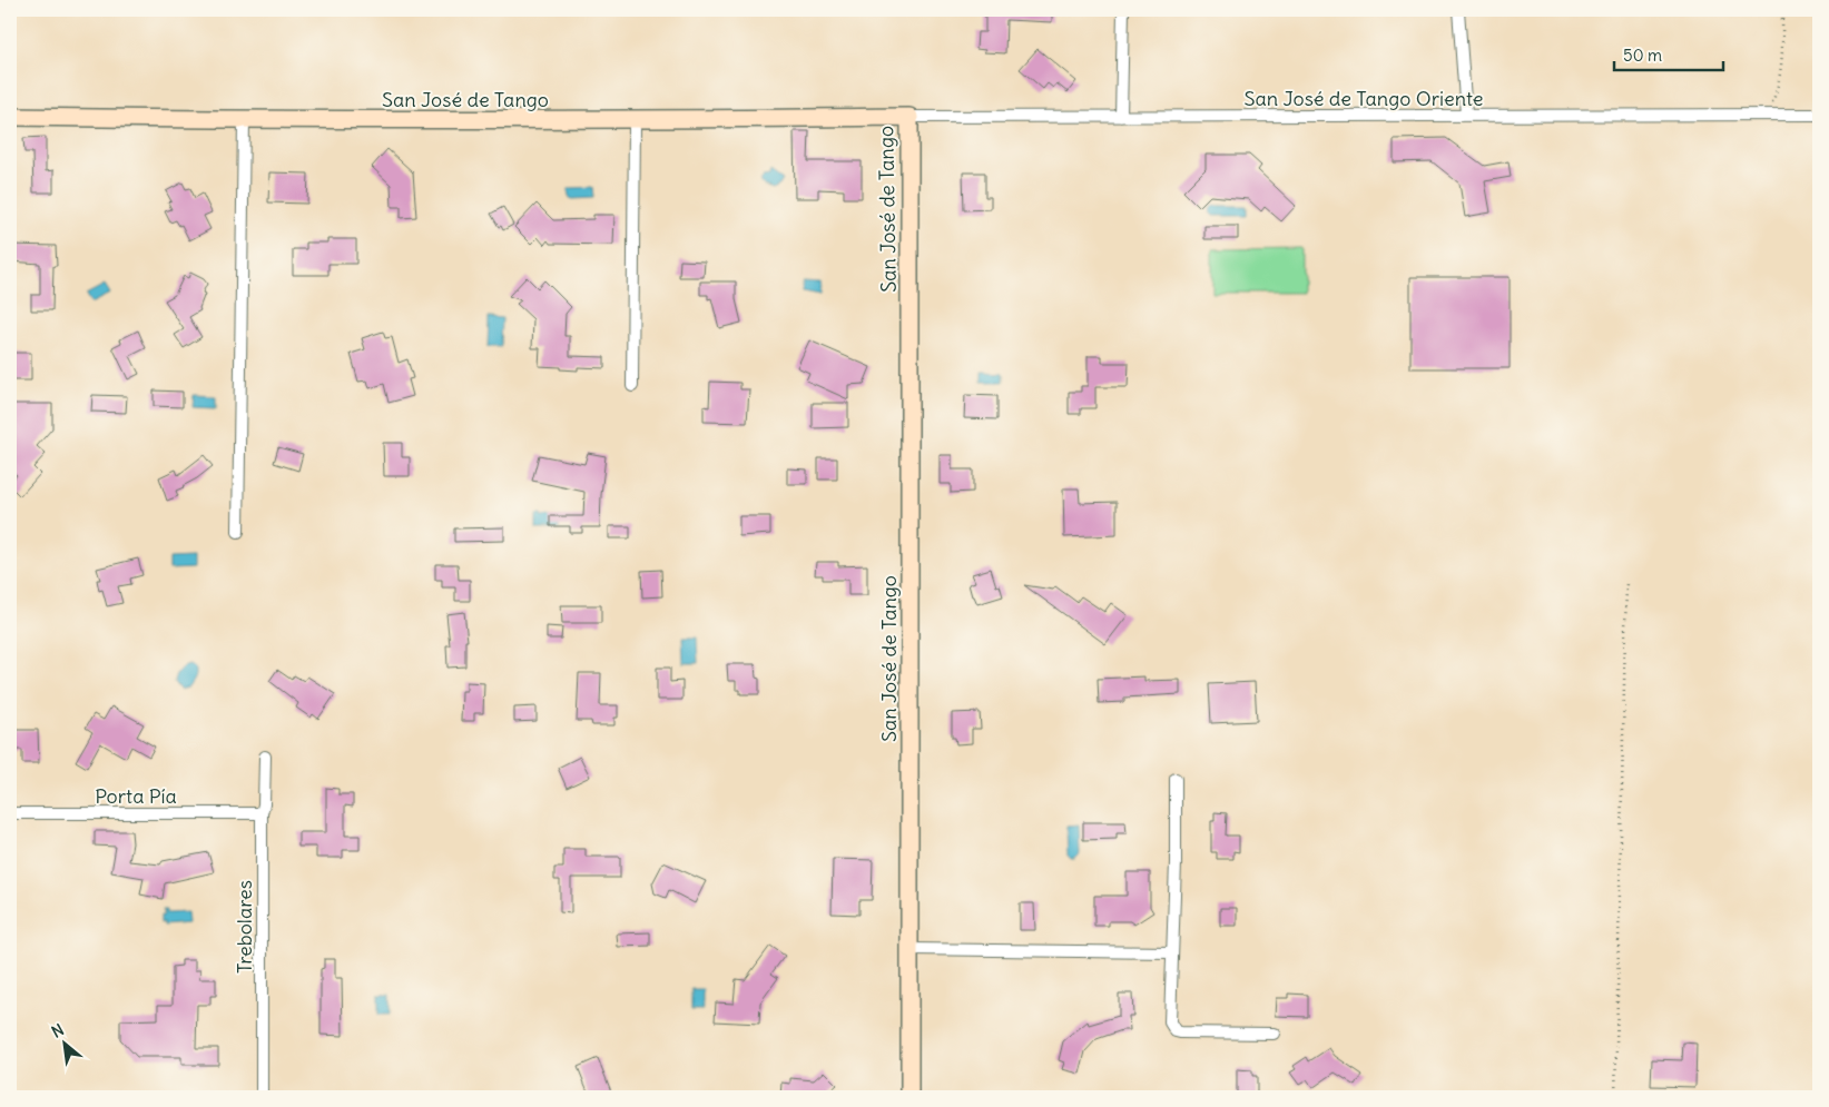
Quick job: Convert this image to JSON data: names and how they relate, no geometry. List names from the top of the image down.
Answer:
{
  "streets": {
    "street": [
      "San José de Tango Oriente",
      "San José de Tango",
      "Porta Pía",
      "Trebolares"
    ]
  },
  "crossings": [
    ["San José de Tango Oriente", "San José de Tango"],
    ["Porta Pía", "Trebolares"]
  ],
  "scale_bar": "50 m",
  "north": "top left"
}
